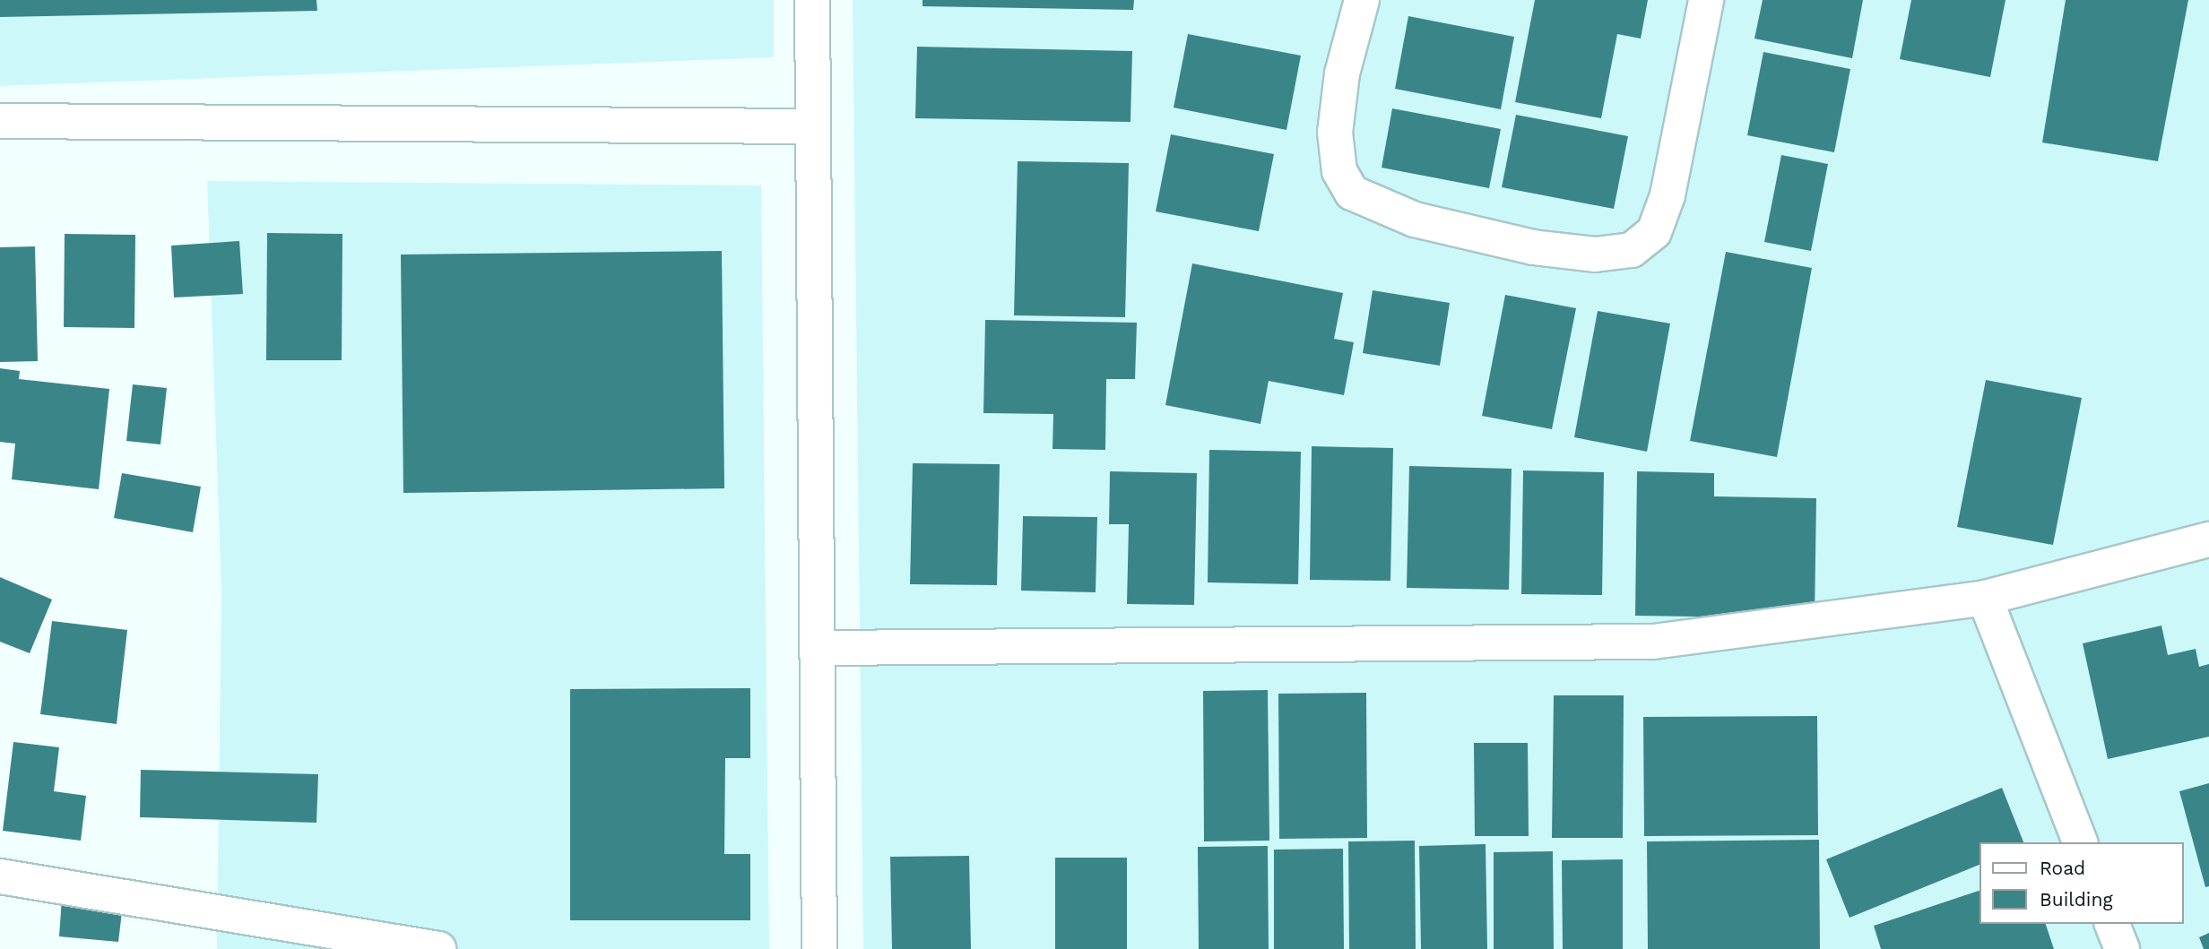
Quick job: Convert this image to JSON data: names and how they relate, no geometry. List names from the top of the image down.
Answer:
{
  "legend": ["Road", "Building"]
}
